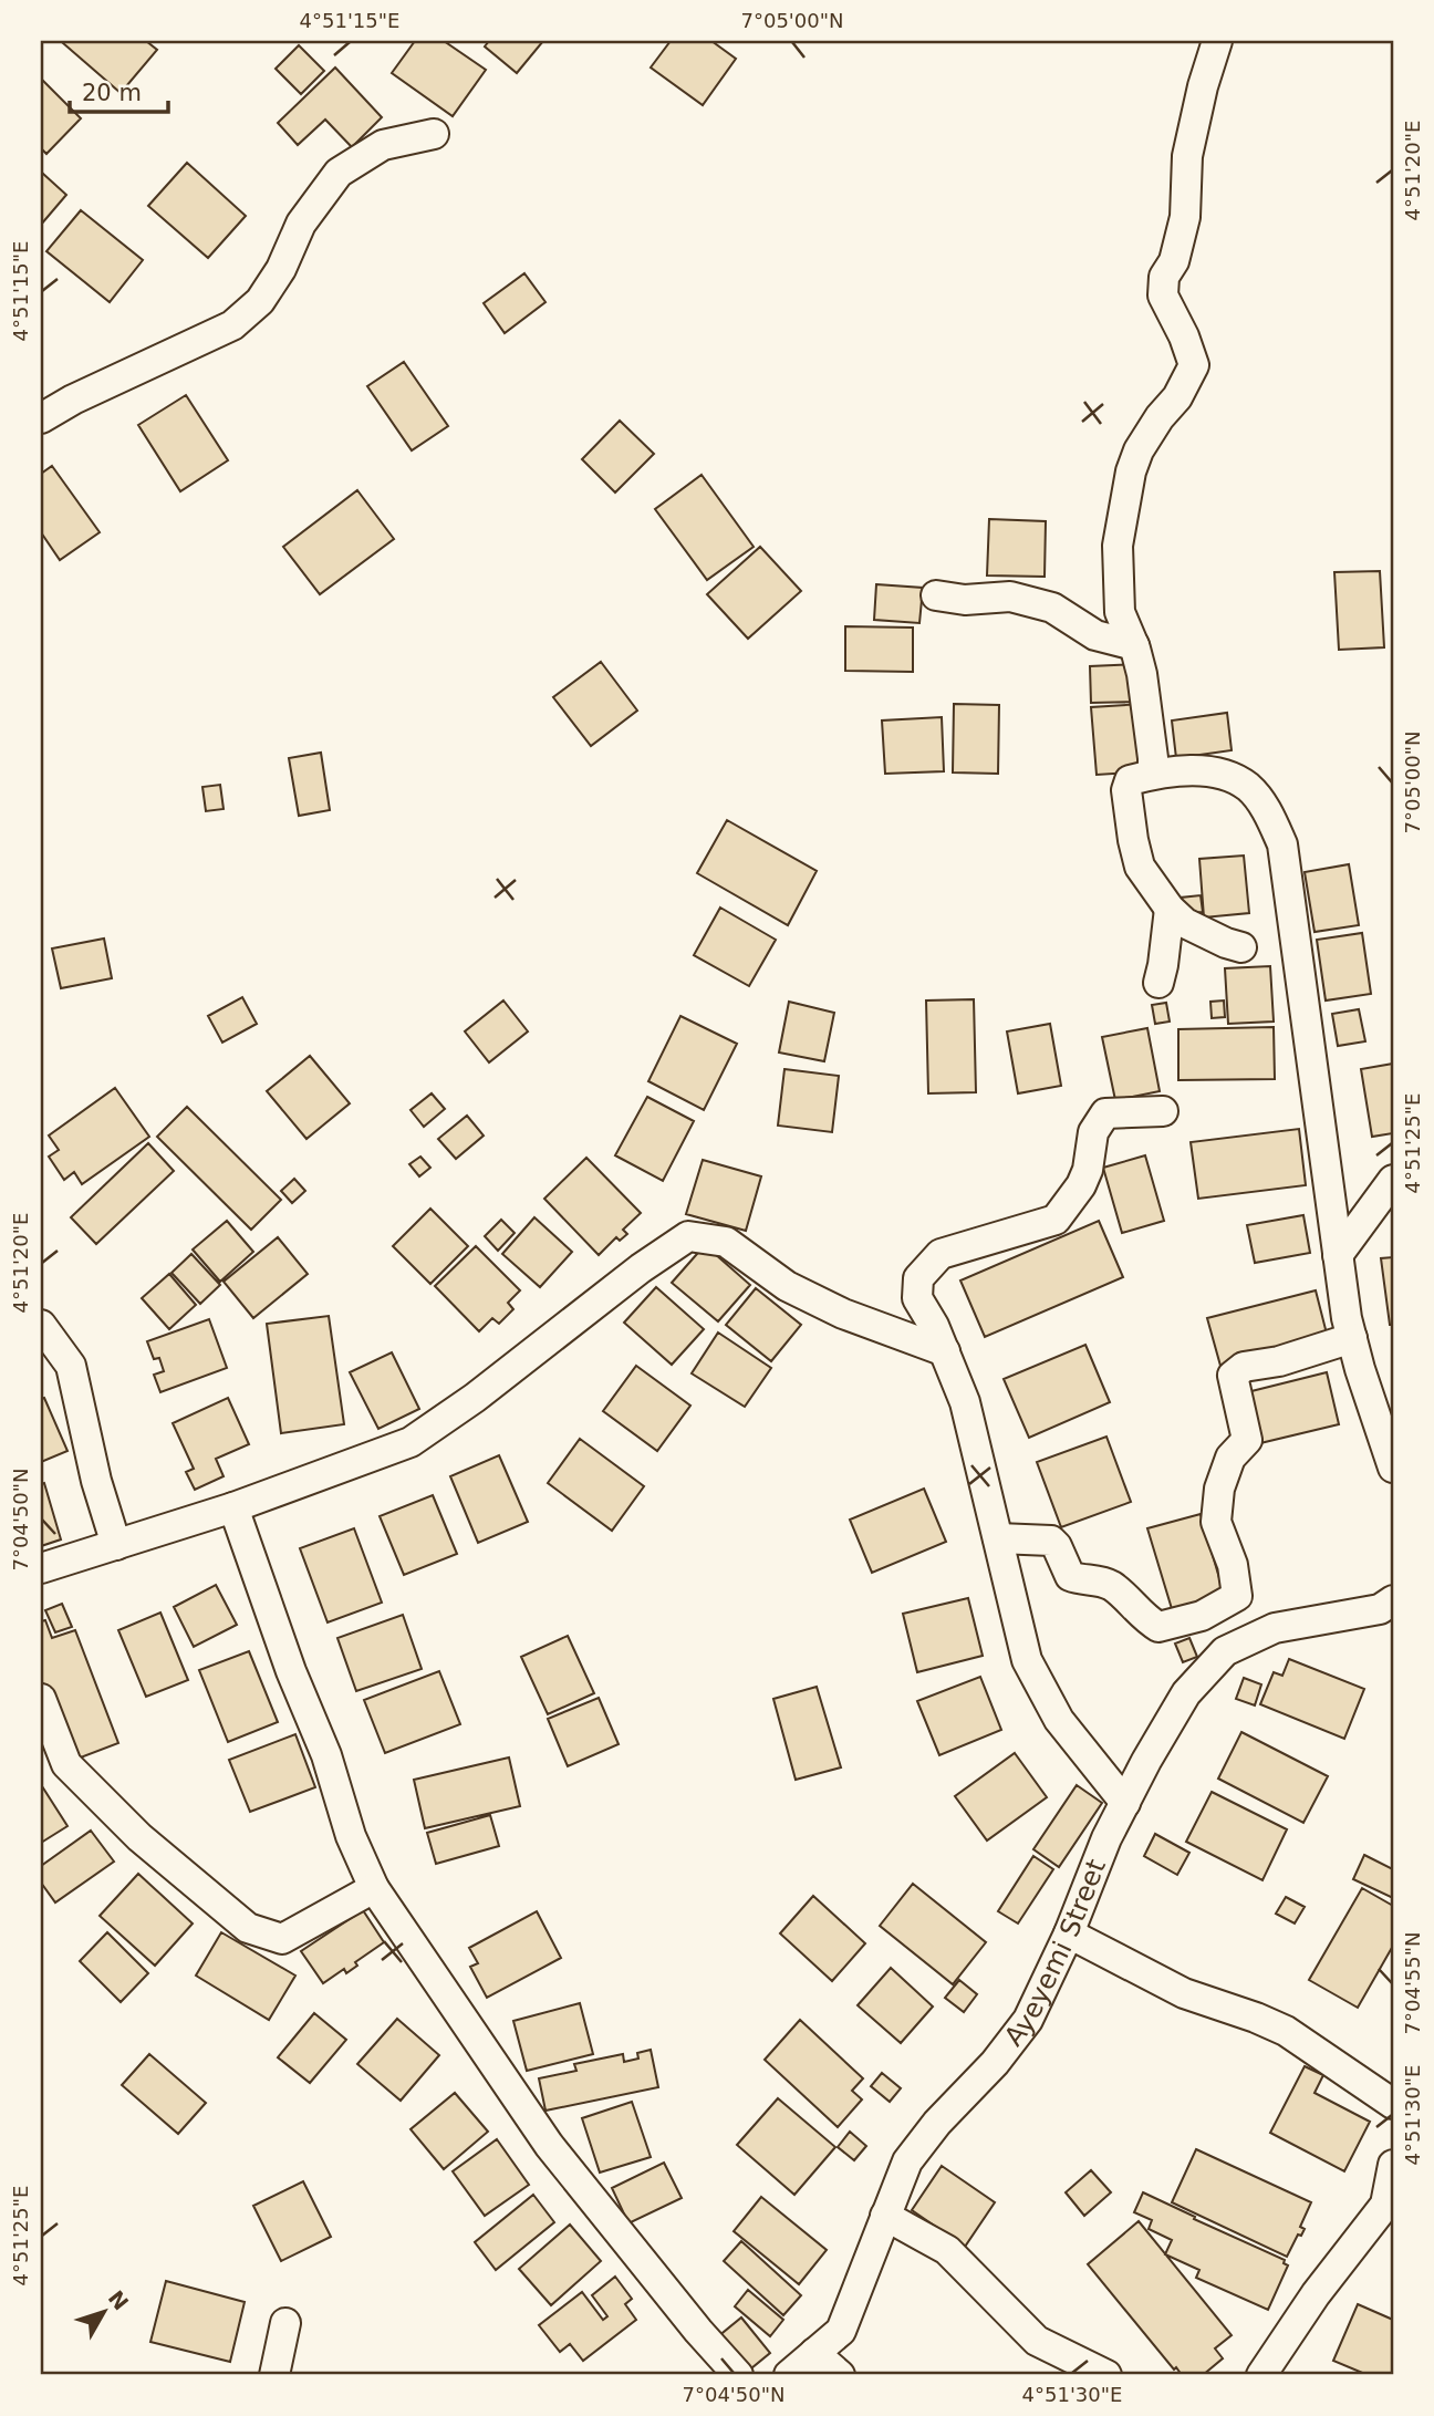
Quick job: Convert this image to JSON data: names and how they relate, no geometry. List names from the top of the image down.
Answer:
{
  "streets": {
    "street": ["Ayeyemi Street"]
  },
  "scale_bar": "20 m",
  "north": "top right",
  "coordinates": [
    "4°51'15\"E",
    "7°05'00\"N",
    "4°51'20\"E",
    "4°51'25\"E",
    "7°04'50\"N",
    "7°04'55\"N",
    "4°51'30\"E"
  ]
}
